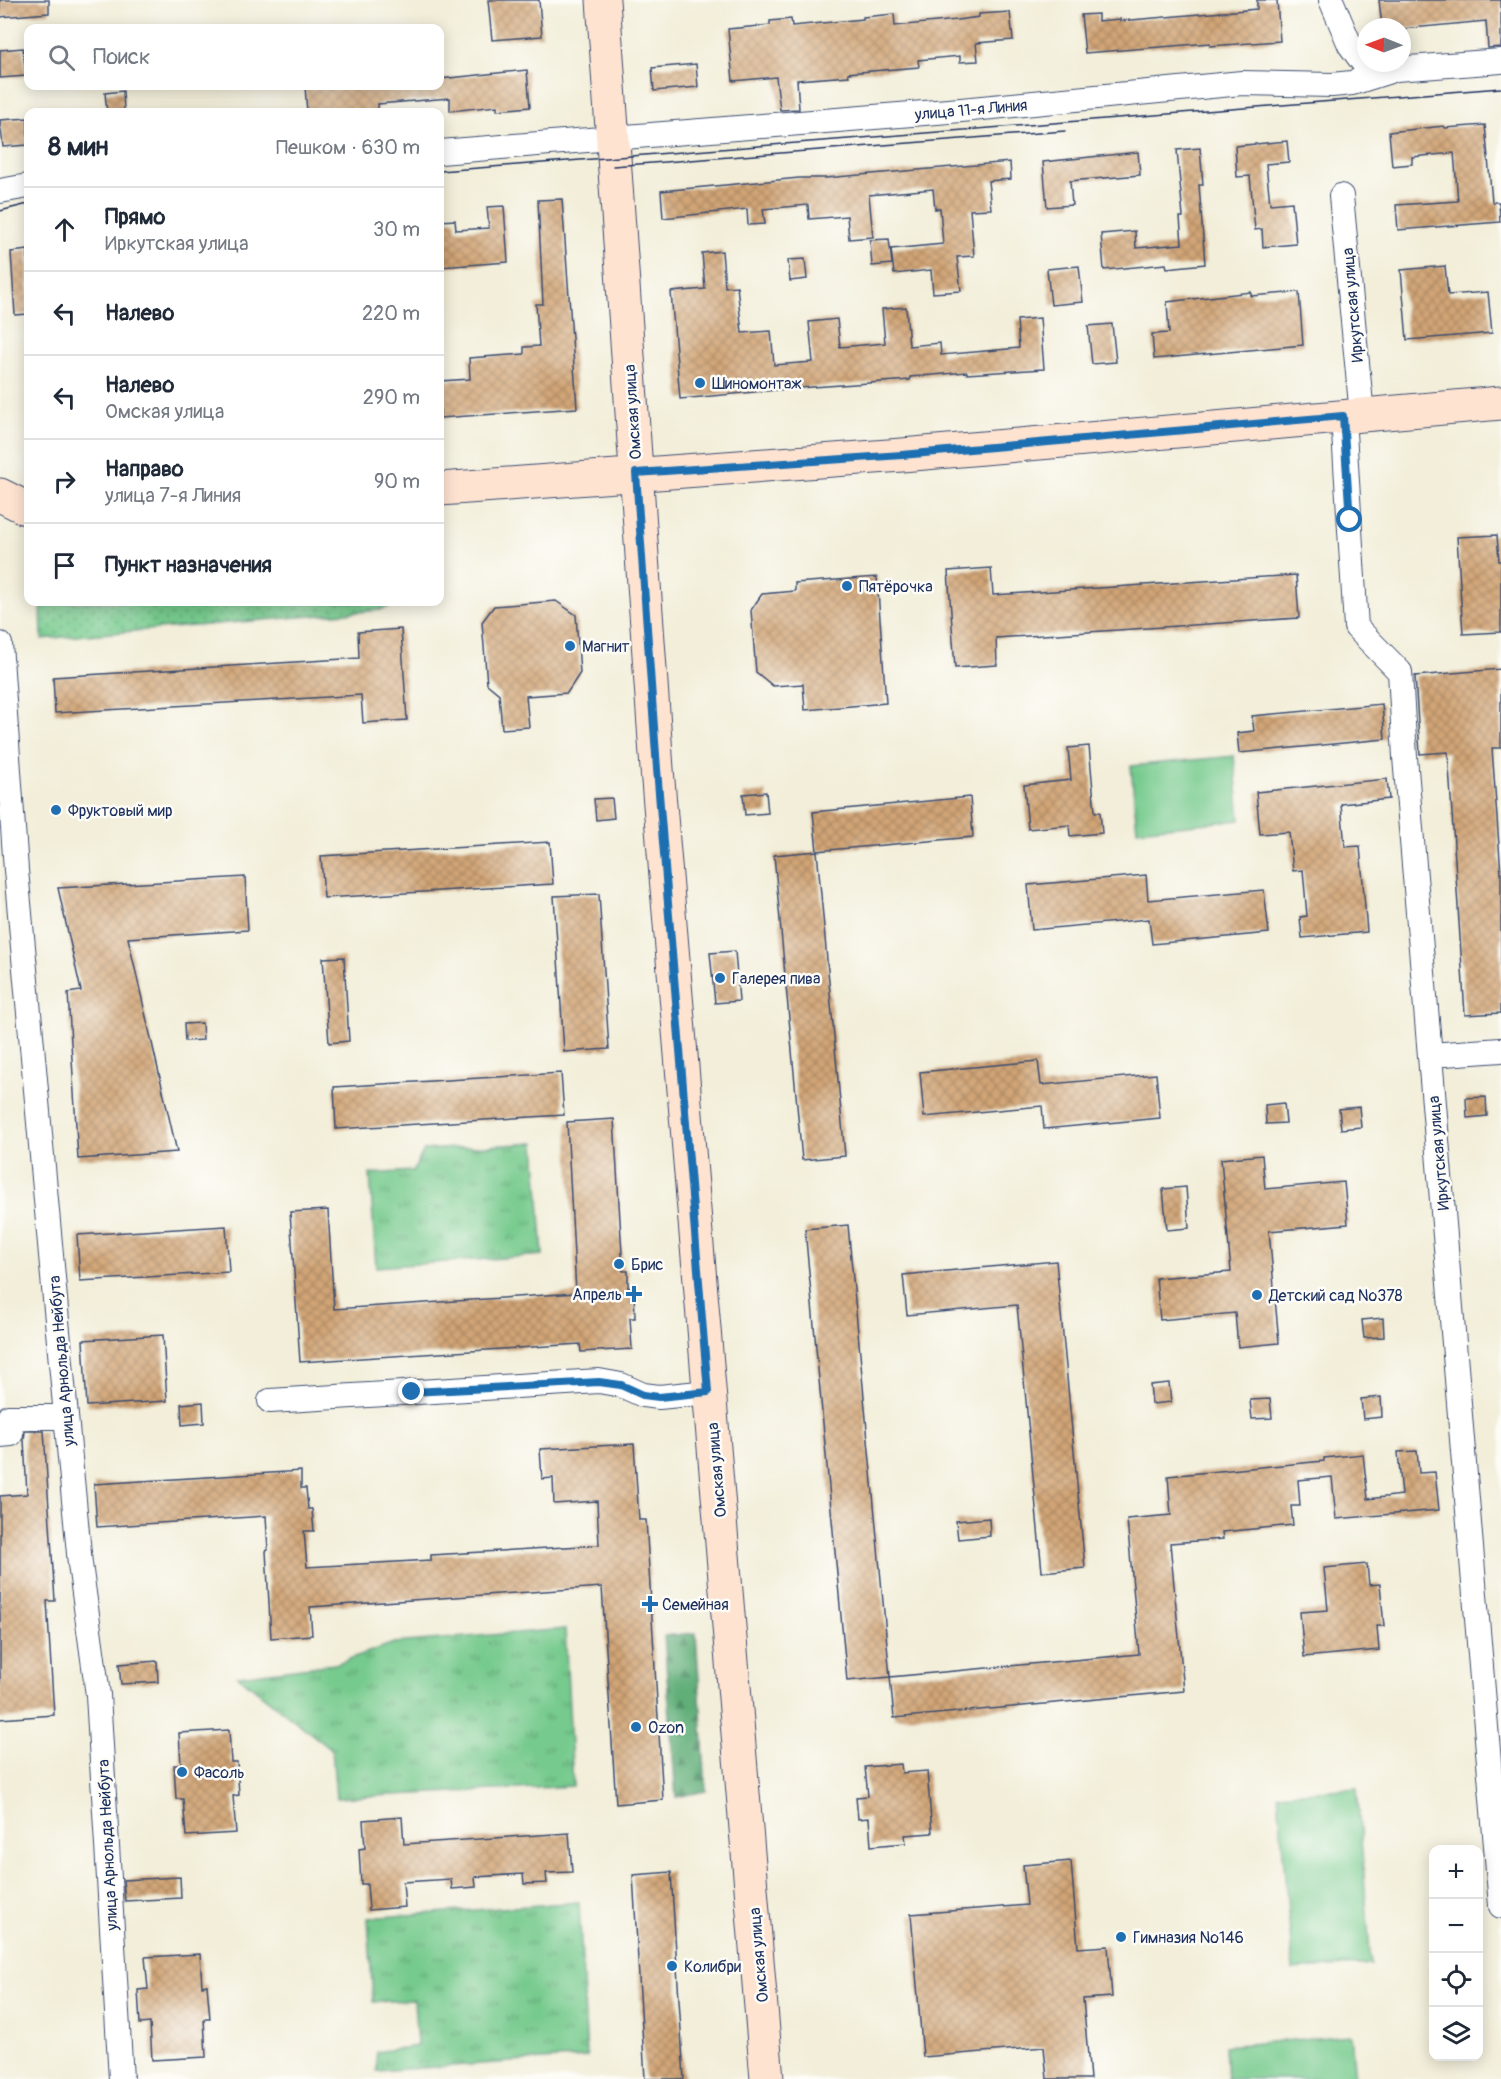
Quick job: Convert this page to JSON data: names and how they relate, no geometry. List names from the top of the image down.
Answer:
{
  "streets": {
    "main road": ["Омская улица"],
    "street": ["улица 11-я Линия", "Иркутская улица", "улица Арнольда Нейбута"]
  },
  "crossings": [
    ["улица 11-я Линия", "Омская улица"]
  ],
  "places": {
    "other": [
      "Шиномонтаж",
      "Пятёрочка",
      "Магнит",
      "Фруктовый мир",
      "Галерея пива",
      "Брис",
      "Детский сад №378",
      "Ozon",
      "Фасоль",
      "Гимназия №146",
      "Колибри"
    ],
    "health": ["Апрель", "Семейная"]
  },
  "north": "left",
  "page": {
    "search": "Поиск",
    "heading": ["8 мин", "Пешком · 630 m"],
    "list": [
      ["Прямо", "Иркутская улица", "30 m"],
      ["Налево", "220 m"],
      ["Налево", "Омская улица", "290 m"],
      ["Направо", "улица 7-я Линия", "90 m"],
      "Пункт назначения"
    ],
    "map_buttons": ["+", "−"]
  }
}
